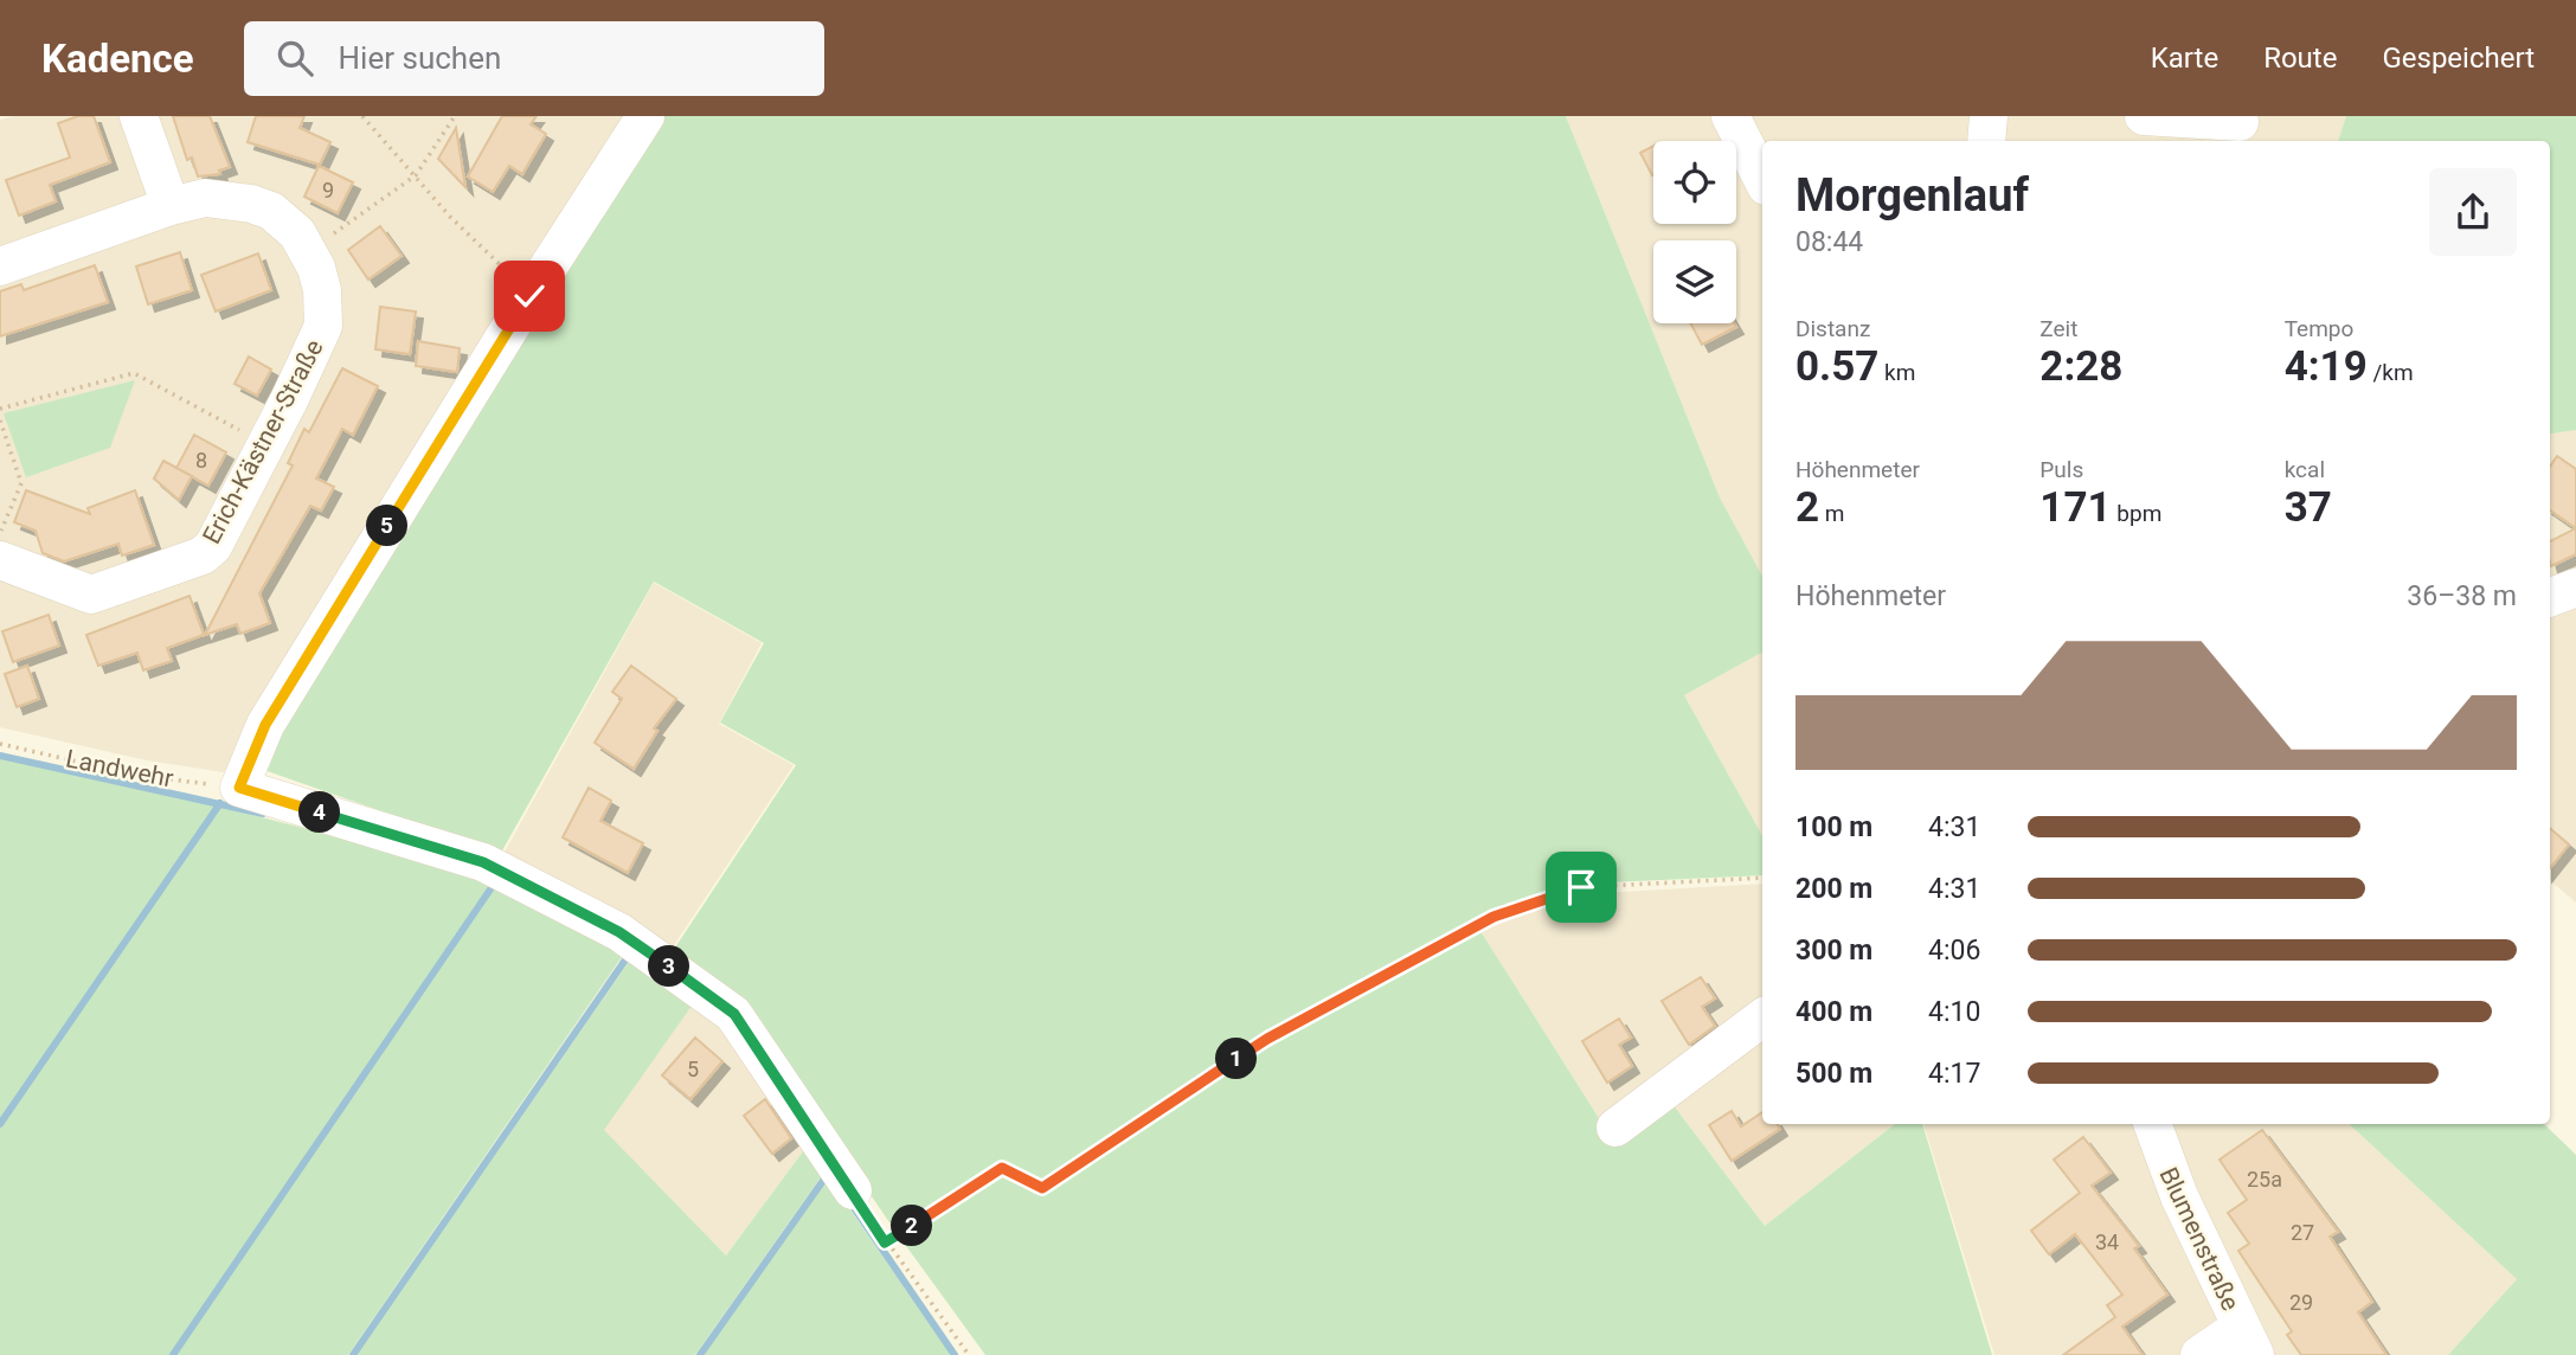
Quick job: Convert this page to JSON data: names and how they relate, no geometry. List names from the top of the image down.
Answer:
{
  "streets": {
    "street": ["Erich-Kästner-Straße", "Blumenstraße"],
    "path": ["Landwehr"]
  },
  "house_numbers": [
    "9",
    "8",
    "5",
    "25a",
    "27",
    "34",
    "29"
  ],
  "page": {
    "header": "Kadence",
    "search": "Hier suchen",
    "nav": ["Karte", "Route", "Gespeichert"],
    "heading": ["Morgenlauf", "08:44"],
    "stats": [
      ["Distanz", "0.57 km"],
      ["Zeit", "2:28"],
      ["Tempo", "4:19 /km"],
      ["Höhenmeter", "2 m"],
      ["Puls", "171 bpm"],
      ["kcal", "37"]
    ],
    "pins": [
      "5",
      "4",
      "3",
      "1",
      "2"
    ],
    "chart": ["Höhenmeter", "36–38 m"],
    "list": [
      {
        "name": "100 m",
        "note": "4:31"
      },
      {
        "name": "200 m",
        "note": "4:31"
      },
      {
        "name": "300 m",
        "note": "4:06"
      },
      {
        "name": "400 m",
        "note": "4:10"
      },
      {
        "name": "500 m",
        "note": "4:17"
      }
    ]
  }
}
